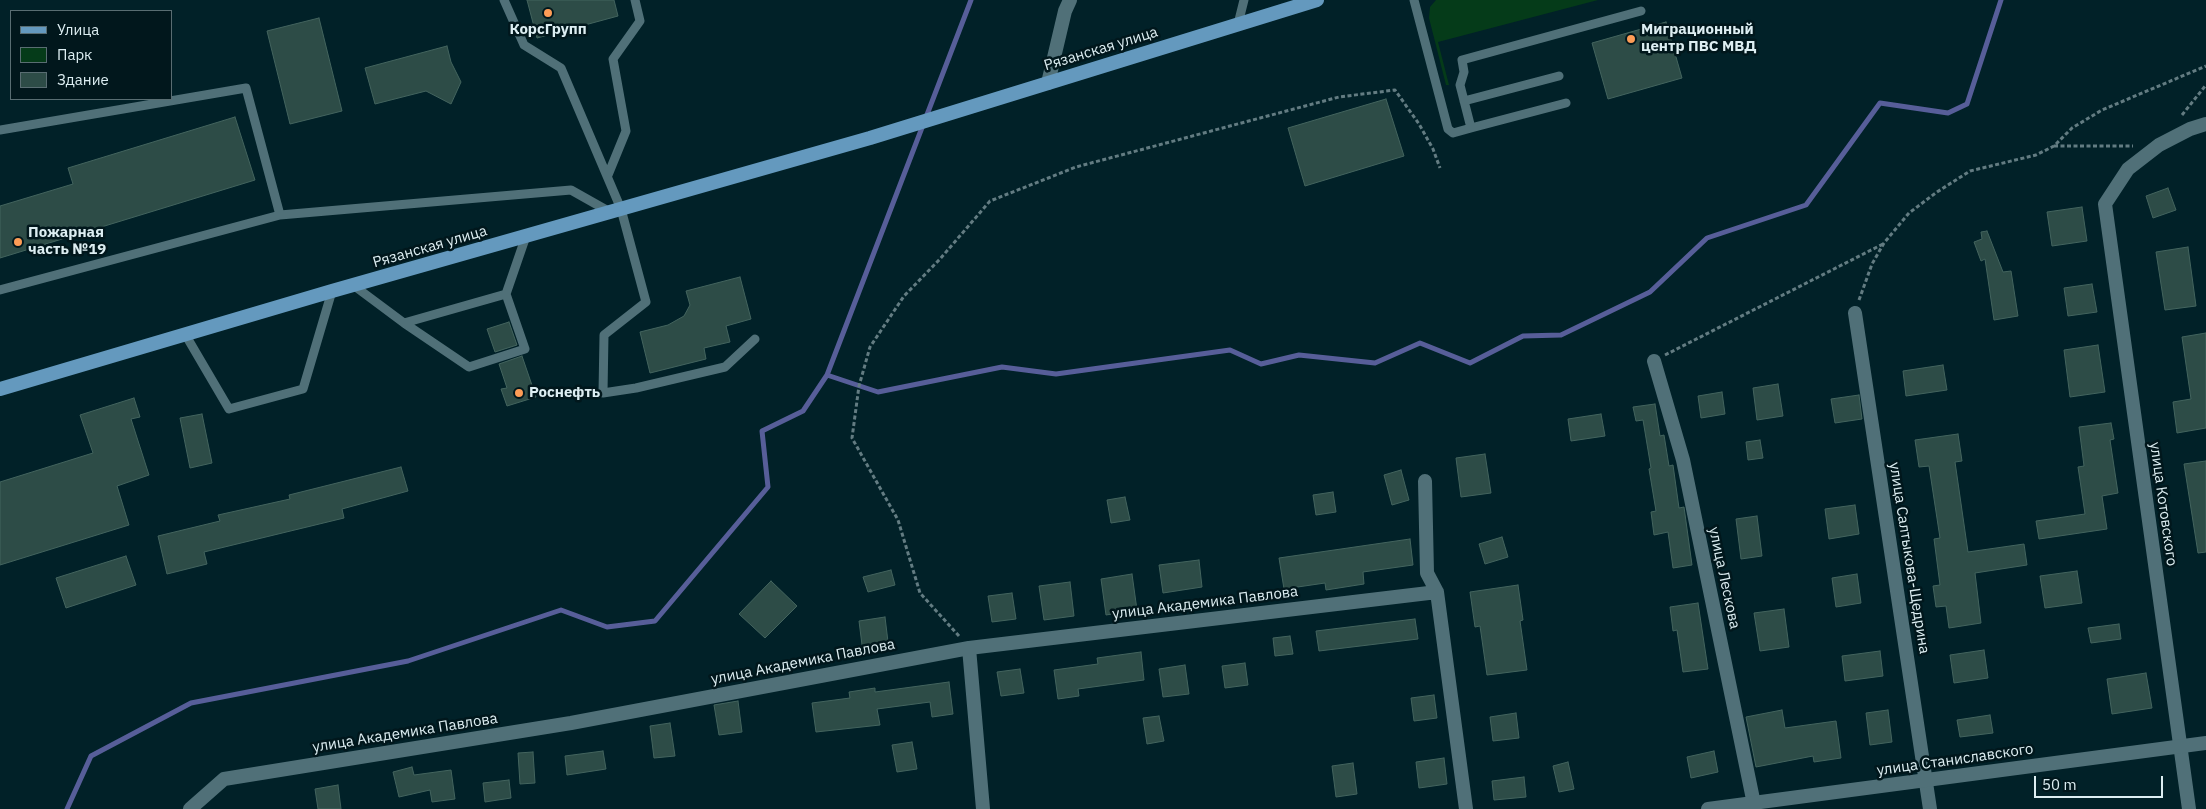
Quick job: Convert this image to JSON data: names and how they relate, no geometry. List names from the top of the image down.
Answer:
{
  "streets": {
    "main road": ["Рязанская улица"],
    "street": [
      "улица Котовского",
      "улица Салтыкова-Щедрина",
      "улица Лескова",
      "улица Академика Павлова",
      "улица Станиславского"
    ]
  },
  "crossings": [
    ["улица Котовского", "улица Станиславского"],
    ["улица Салтыкова-Щедрина", "улица Станиславского"],
    ["улица Лескова", "улица Станиславского"]
  ],
  "places": [
    "КорсГрупп",
    "Миграционный центр ПВС МВД",
    "Пожарная часть №19",
    "Роснефть"
  ],
  "legend": ["Улица", "Парк", "Здание"],
  "scale_bar": "50 m"
}
